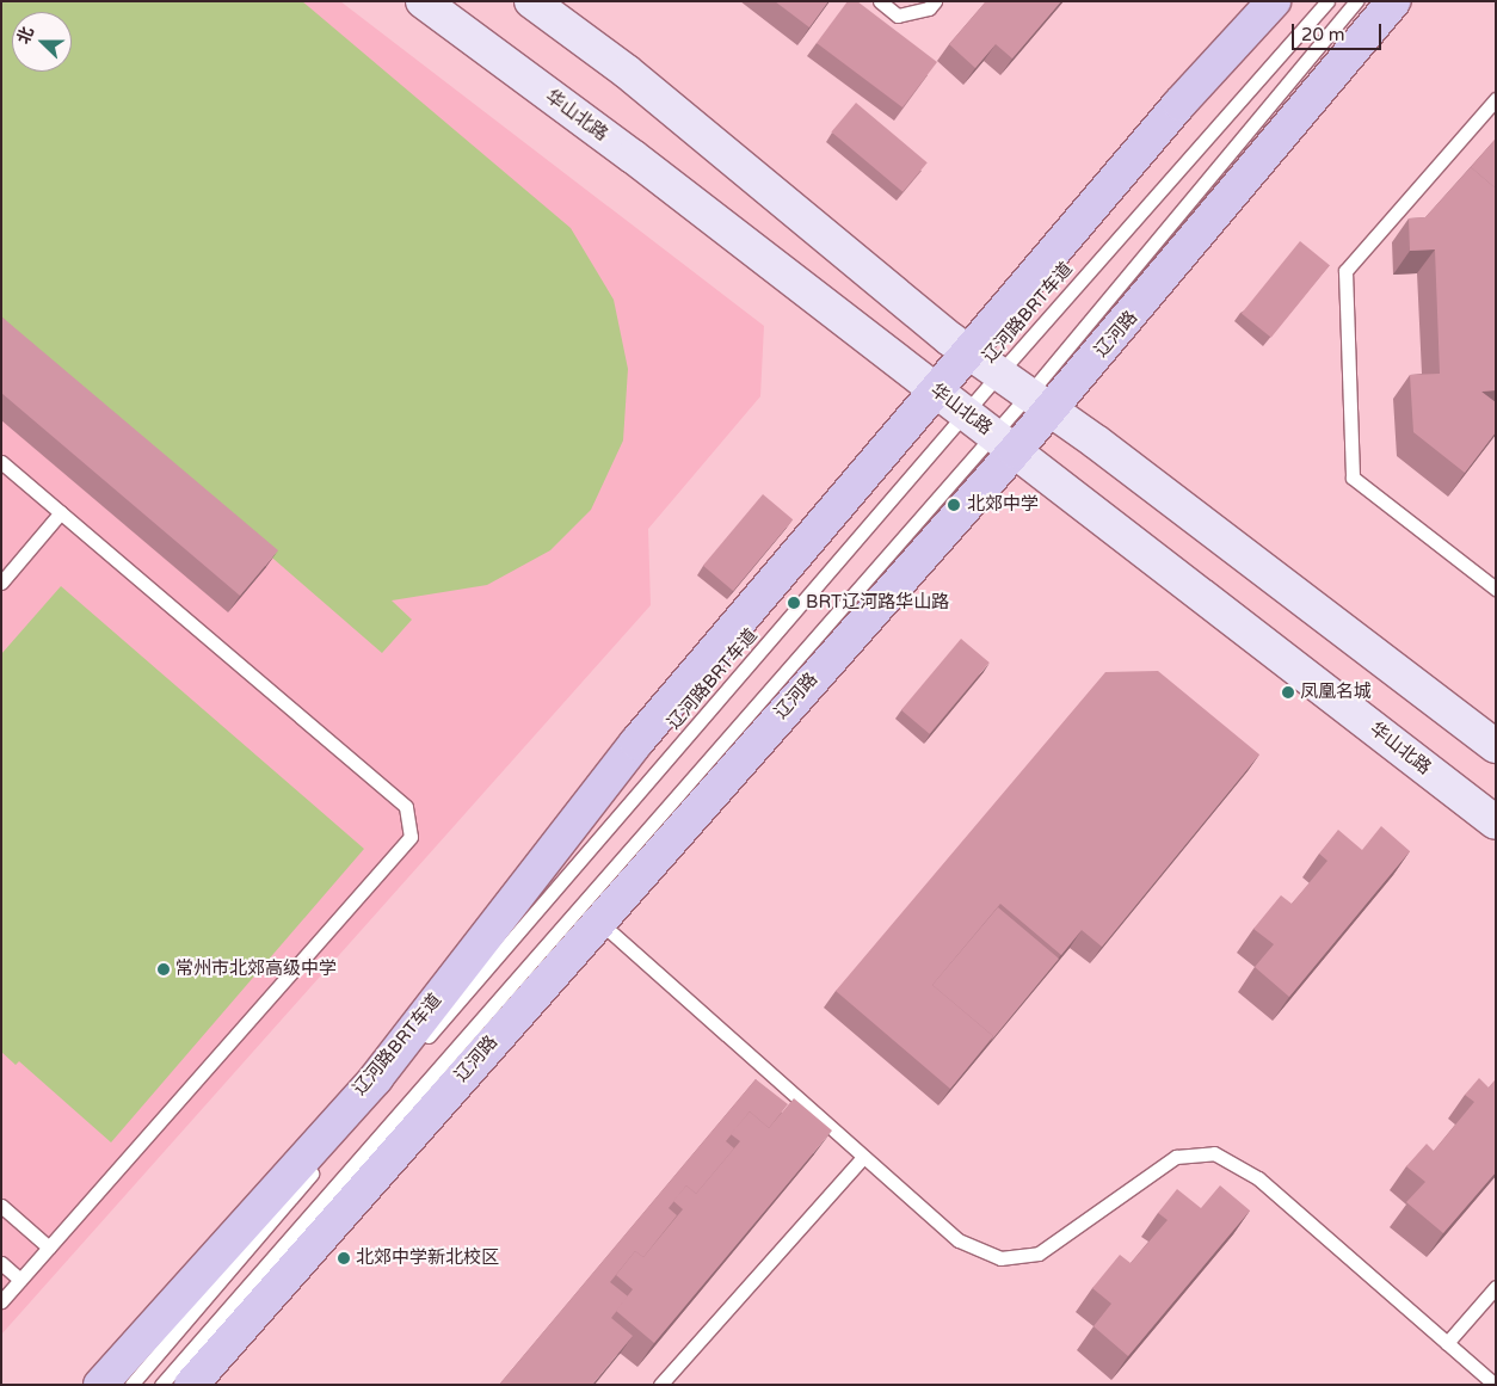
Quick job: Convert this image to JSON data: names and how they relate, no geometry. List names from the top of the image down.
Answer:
{
  "streets": {
    "main road": ["华山北路", "辽河路"],
    "lane": ["辽河路BRT车道"]
  },
  "crossings": [
    ["华山北路", "辽河路BRT车道"],
    ["华山北路", "辽河路"]
  ],
  "places": [
    "北郊中学",
    "BRT辽河路华山路",
    "凤凰名城",
    "常州市北郊高级中学",
    "北郊中学新北校区"
  ],
  "scale_bar": "20 m",
  "north": "left"
}
